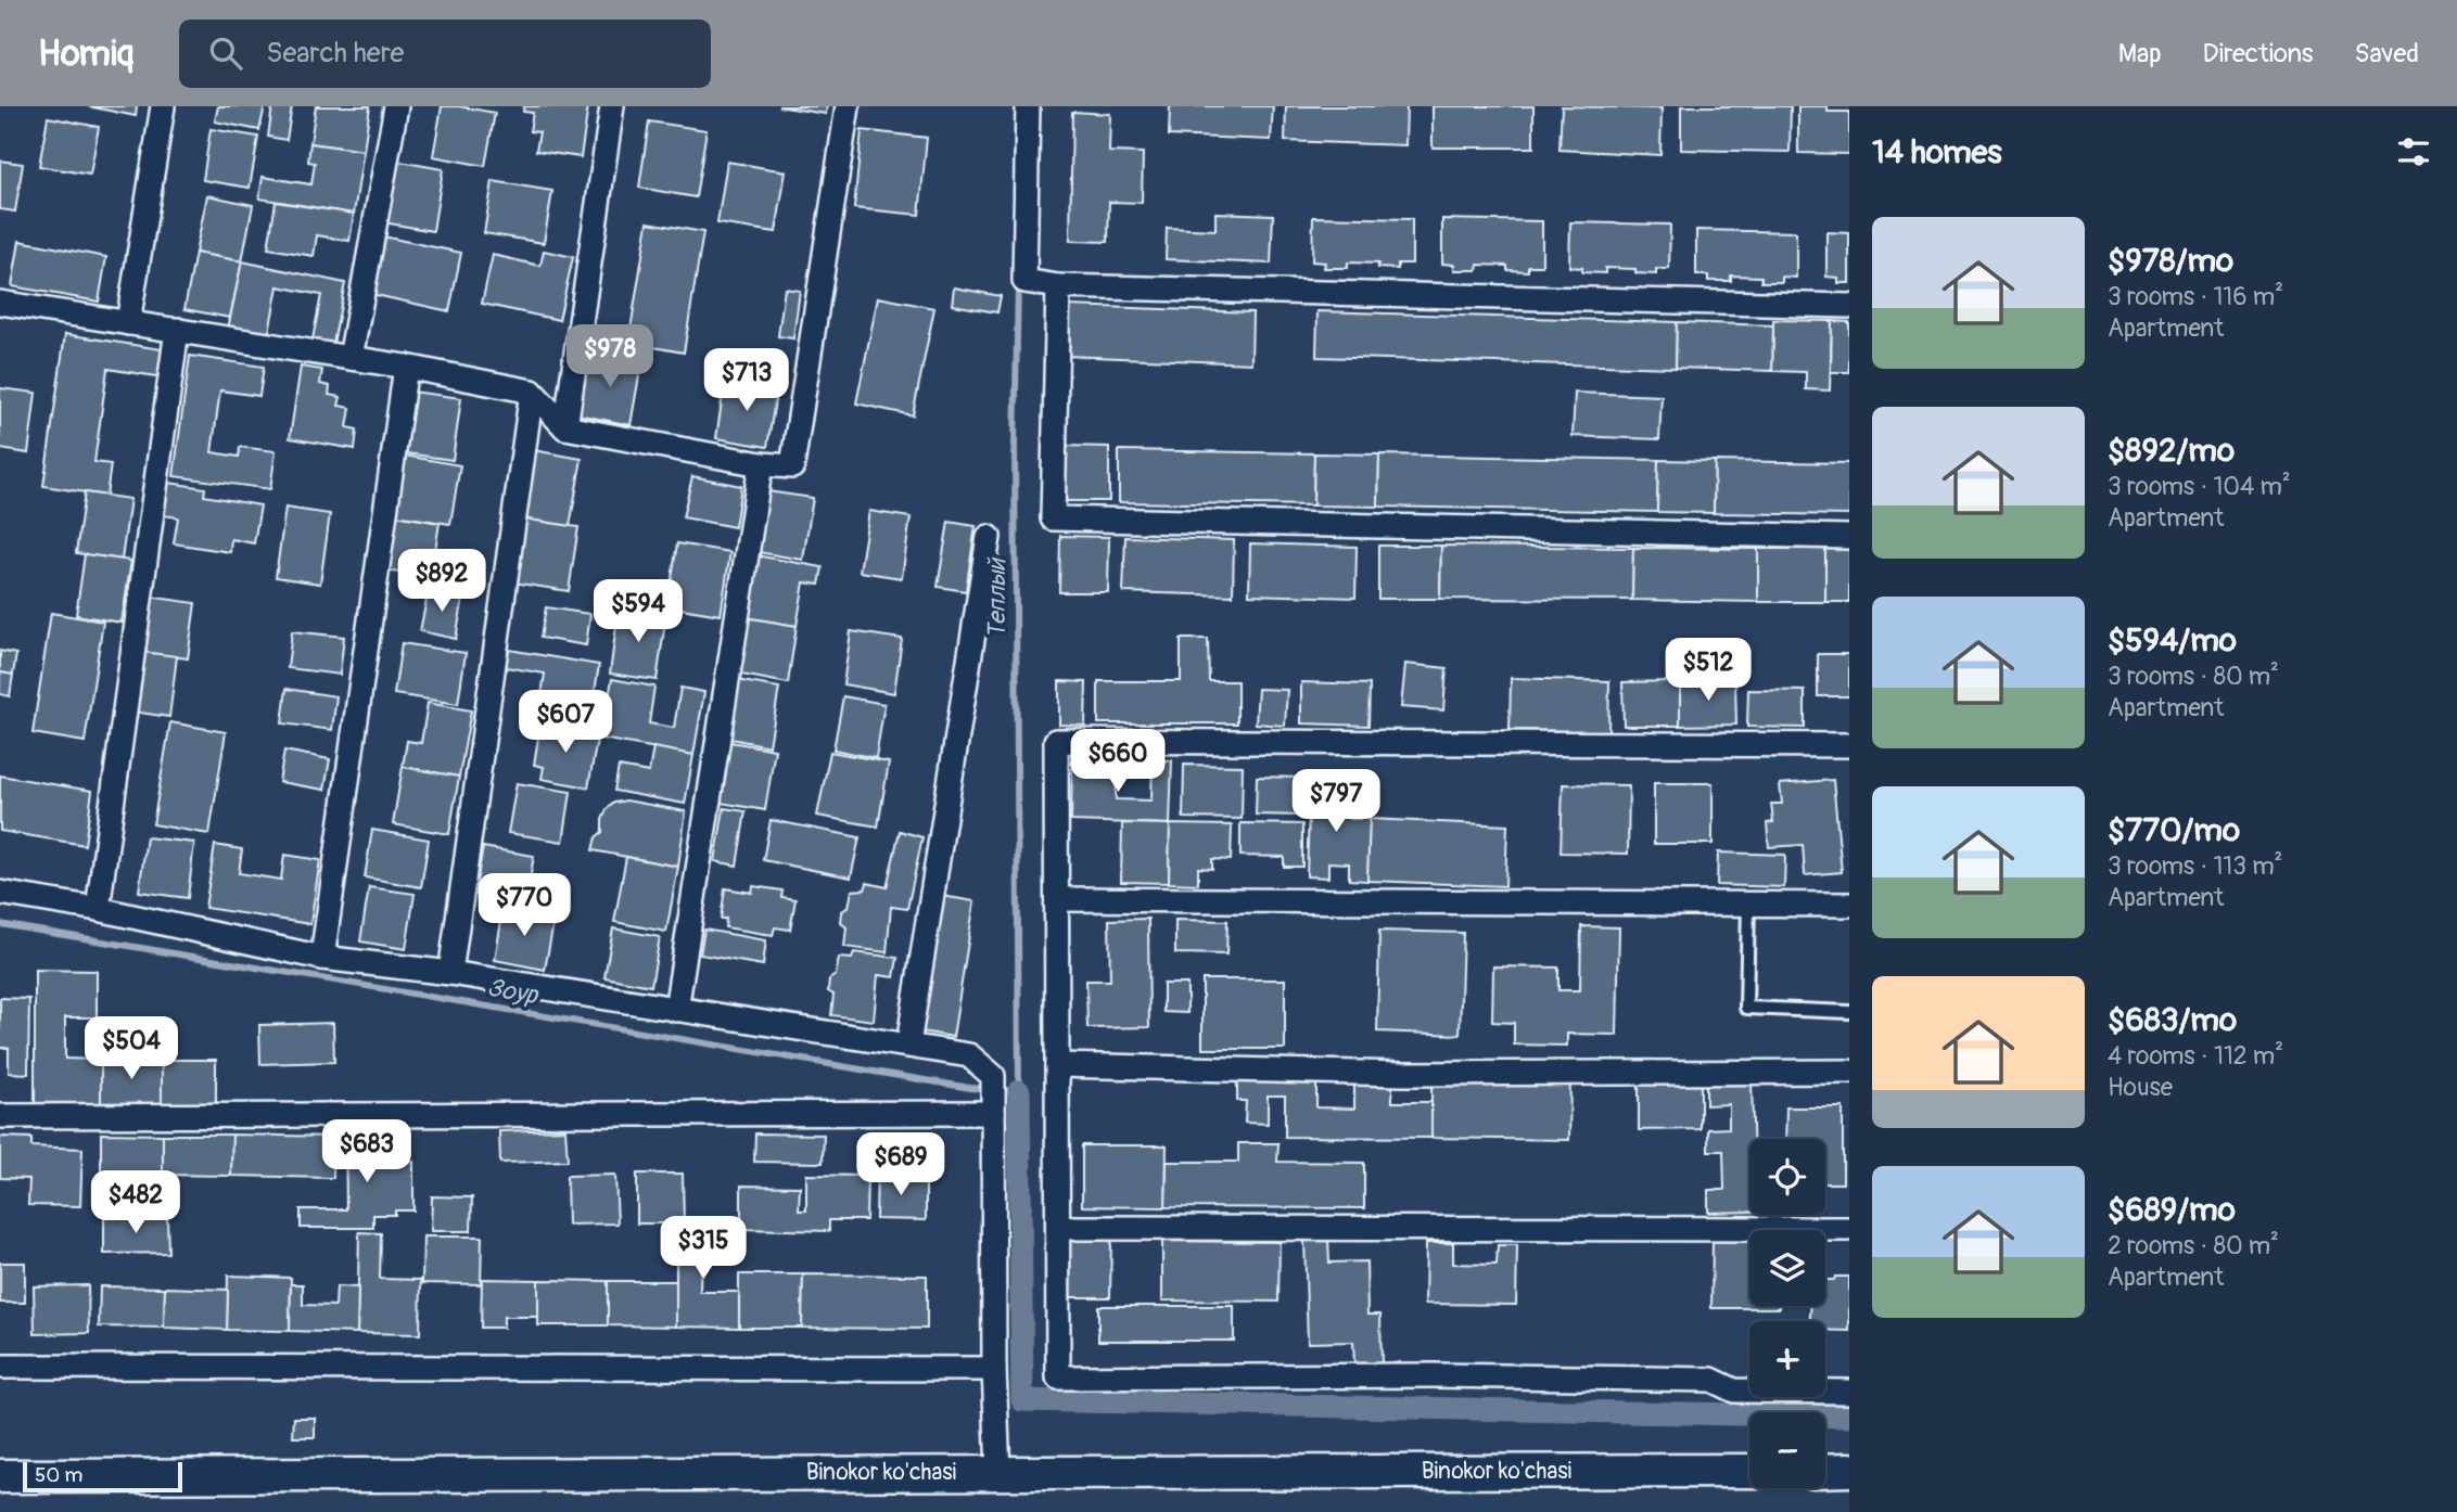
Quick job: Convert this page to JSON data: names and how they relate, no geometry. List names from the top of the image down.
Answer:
{
  "streets": {
    "main road": ["Binokor ko'chasi"]
  },
  "water": ["Теплый", "Зоур"],
  "scale_bar": "50 m",
  "page": {
    "header": "Homiq",
    "search": "Search here",
    "nav": ["Map", "Directions", "Saved"],
    "heading": "14 homes",
    "list": [
      {
        "name": "$978/mo",
        "note": "3 rooms · 116 m² · Apartment"
      },
      {
        "name": "$892/mo",
        "note": "3 rooms · 104 m² · Apartment"
      },
      {
        "name": "$594/mo",
        "note": "3 rooms · 80 m² · Apartment"
      },
      {
        "name": "$770/mo",
        "note": "3 rooms · 113 m² · Apartment"
      },
      {
        "name": "$683/mo",
        "note": "4 rooms · 112 m² · House"
      },
      {
        "name": "$689/mo",
        "note": "2 rooms · 80 m² · Apartment"
      }
    ],
    "price": [
      "$978",
      "$713",
      "$892",
      "$594",
      "$512",
      "$607",
      "$660",
      "$797",
      "$770",
      "$504",
      "$683",
      "$689",
      "$482",
      "$315"
    ],
    "map_buttons": ["+", "−"],
    "scale": "50 m"
  }
}
